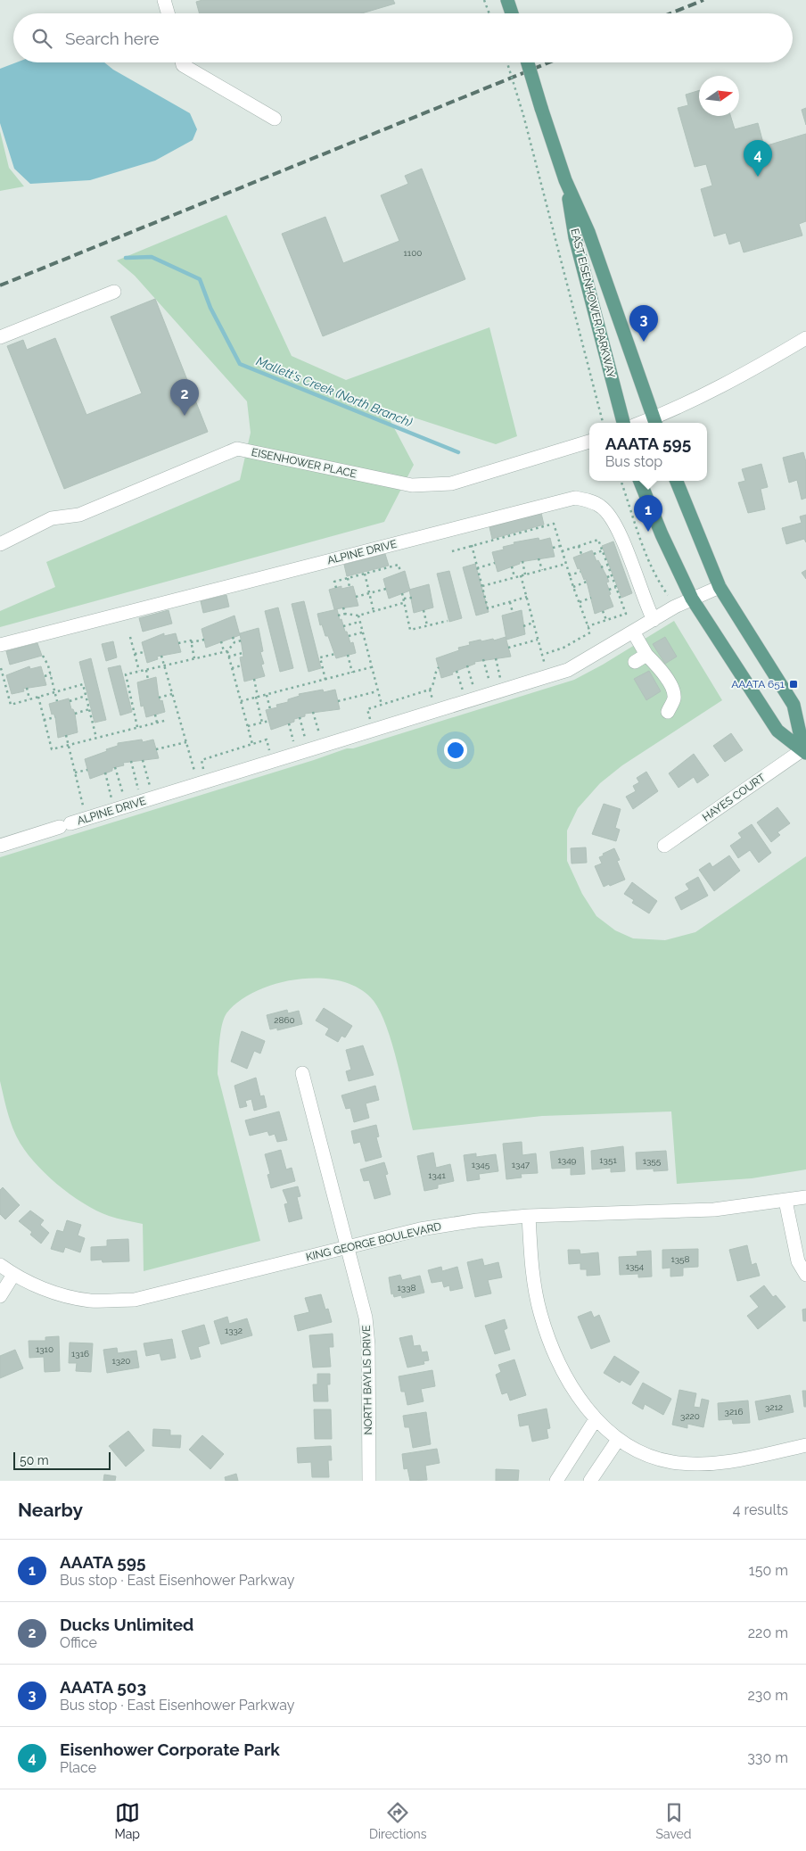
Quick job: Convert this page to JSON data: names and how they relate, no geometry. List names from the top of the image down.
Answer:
{
  "streets": {
    "main road": ["EAST EISENHOWER PARKWAY"],
    "street": [
      "EISENHOWER PLACE",
      "ALPINE DRIVE",
      "HAYES COURT",
      "KING GEORGE BOULEVARD",
      "NORTH BAYLIS DRIVE"
    ]
  },
  "crossings": [
    ["KING GEORGE BOULEVARD", "NORTH BAYLIS DRIVE"]
  ],
  "water": ["Mallett's Creek (North Branch)"],
  "places": {
    "transit": ["AAATA 651"]
  },
  "house_numbers": [
    "1100",
    "2860",
    "1349",
    "1351",
    "1355",
    "1345",
    "1347",
    "1341",
    "1358",
    "1354",
    "1338",
    "1332",
    "1310",
    "1316",
    "1320",
    "3212",
    "3216",
    "3220"
  ],
  "scale_bar": "50 m",
  "north": "right",
  "page": {
    "search": "Search here",
    "pins": [
      "4",
      "3",
      "2",
      "1"
    ],
    "popup": ["AAATA 595", "Bus stop"],
    "scale": "50 m",
    "heading": ["Nearby", "4 results"],
    "list": [
      {
        "mark": "1",
        "name": "AAATA 595",
        "note": "Bus stop · East Eisenhower Parkway",
        "value": "150 m"
      },
      {
        "mark": "2",
        "name": "Ducks Unlimited",
        "note": "Office",
        "value": "220 m"
      },
      {
        "mark": "3",
        "name": "AAATA 503",
        "note": "Bus stop · East Eisenhower Parkway",
        "value": "230 m"
      },
      {
        "mark": "4",
        "name": "Eisenhower Corporate Park",
        "note": "Place",
        "value": "330 m"
      }
    ],
    "nav": ["Map", "Directions", "Saved"]
  }
}
